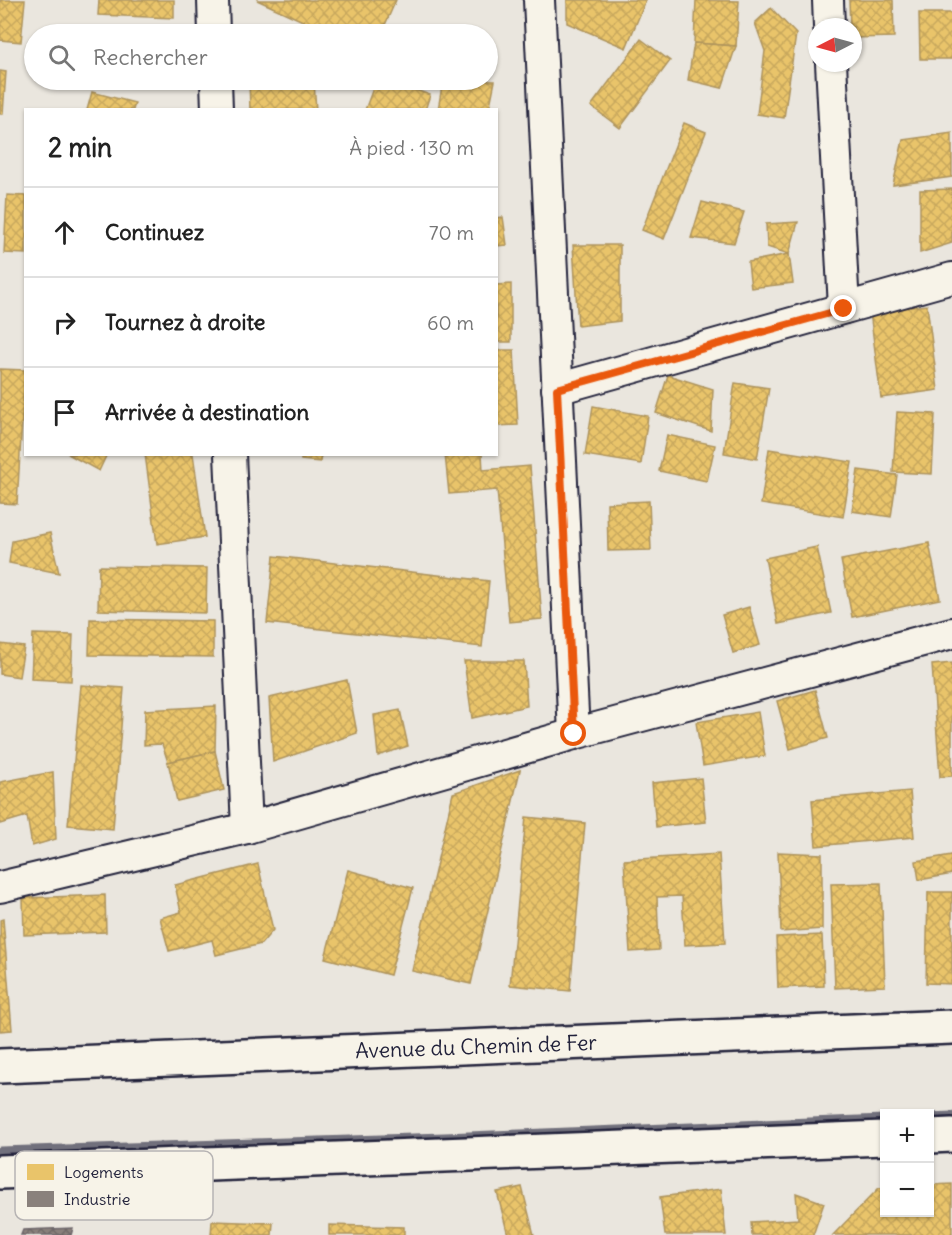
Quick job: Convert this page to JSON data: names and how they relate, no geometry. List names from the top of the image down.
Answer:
{
  "streets": {
    "main road": ["Avenue du Chemin de Fer"]
  },
  "legend": ["Logements", "Industrie"],
  "north": "left",
  "page": {
    "search": "Rechercher",
    "heading": ["2 min", "À pied · 130 m"],
    "list": [
      ["Continuez", "70 m"],
      ["Tournez à droite", "60 m"],
      "Arrivée à destination"
    ],
    "map_buttons": ["+", "−"]
  }
}
